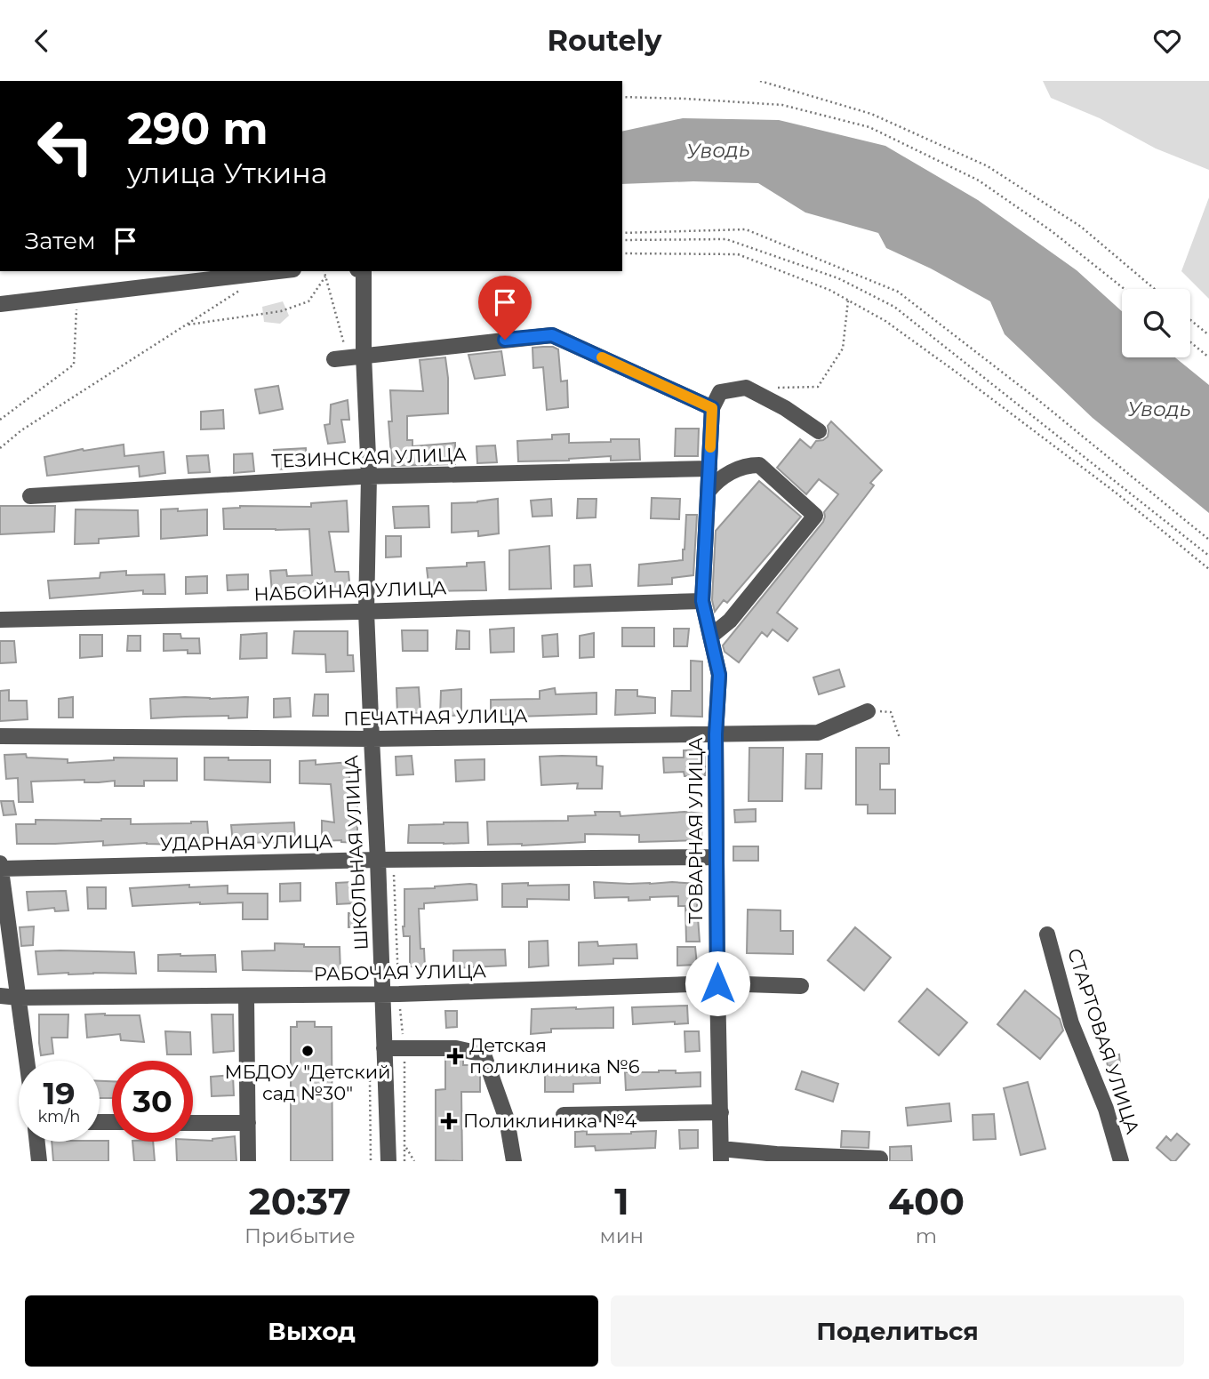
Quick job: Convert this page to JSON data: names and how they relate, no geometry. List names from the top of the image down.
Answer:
{
  "streets": {
    "street": [
      "ТЕЗИНСКАЯ УЛИЦА",
      "НАБОЙНАЯ УЛИЦА",
      "ПЕЧАТНАЯ УЛИЦА",
      "ТОВАРНАЯ УЛИЦА",
      "УДАРНАЯ УЛИЦА",
      "ШКОЛЬНАЯ УЛИЦА",
      "РАБОЧАЯ УЛИЦА",
      "СТАРТОВАЯ УЛИЦА"
    ]
  },
  "crossings": [
    ["ТЕЗИНСКАЯ УЛИЦА", "ТОВАРНАЯ УЛИЦА"],
    ["ТЕЗИНСКАЯ УЛИЦА", "ШКОЛЬНАЯ УЛИЦА"],
    ["НАБОЙНАЯ УЛИЦА", "ТОВАРНАЯ УЛИЦА"],
    ["НАБОЙНАЯ УЛИЦА", "ШКОЛЬНАЯ УЛИЦА"],
    ["ПЕЧАТНАЯ УЛИЦА", "ТОВАРНАЯ УЛИЦА"],
    ["ПЕЧАТНАЯ УЛИЦА", "ШКОЛЬНАЯ УЛИЦА"],
    ["ТОВАРНАЯ УЛИЦА", "УДАРНАЯ УЛИЦА"],
    ["ТОВАРНАЯ УЛИЦА", "РАБОЧАЯ УЛИЦА"],
    ["УДАРНАЯ УЛИЦА", "ШКОЛЬНАЯ УЛИЦА"],
    ["ШКОЛЬНАЯ УЛИЦА", "РАБОЧАЯ УЛИЦА"]
  ],
  "water": ["Уводь"],
  "places": {
    "other": ["МБДОУ \"Детский сад №30\""],
    "health": ["Детская поликлиника №6", "Поликлиника №4"]
  },
  "page": {
    "header": "Routely",
    "turn": ["290 m", "улица Уткина"],
    "then": "Затем",
    "speed": "19 km/h",
    "limit": "30",
    "eta": [
      "20:37",
      "Прибытие",
      "1",
      "мин",
      "400",
      "m"
    ],
    "buttons": ["Выход", "Поделиться"]
  }
}
